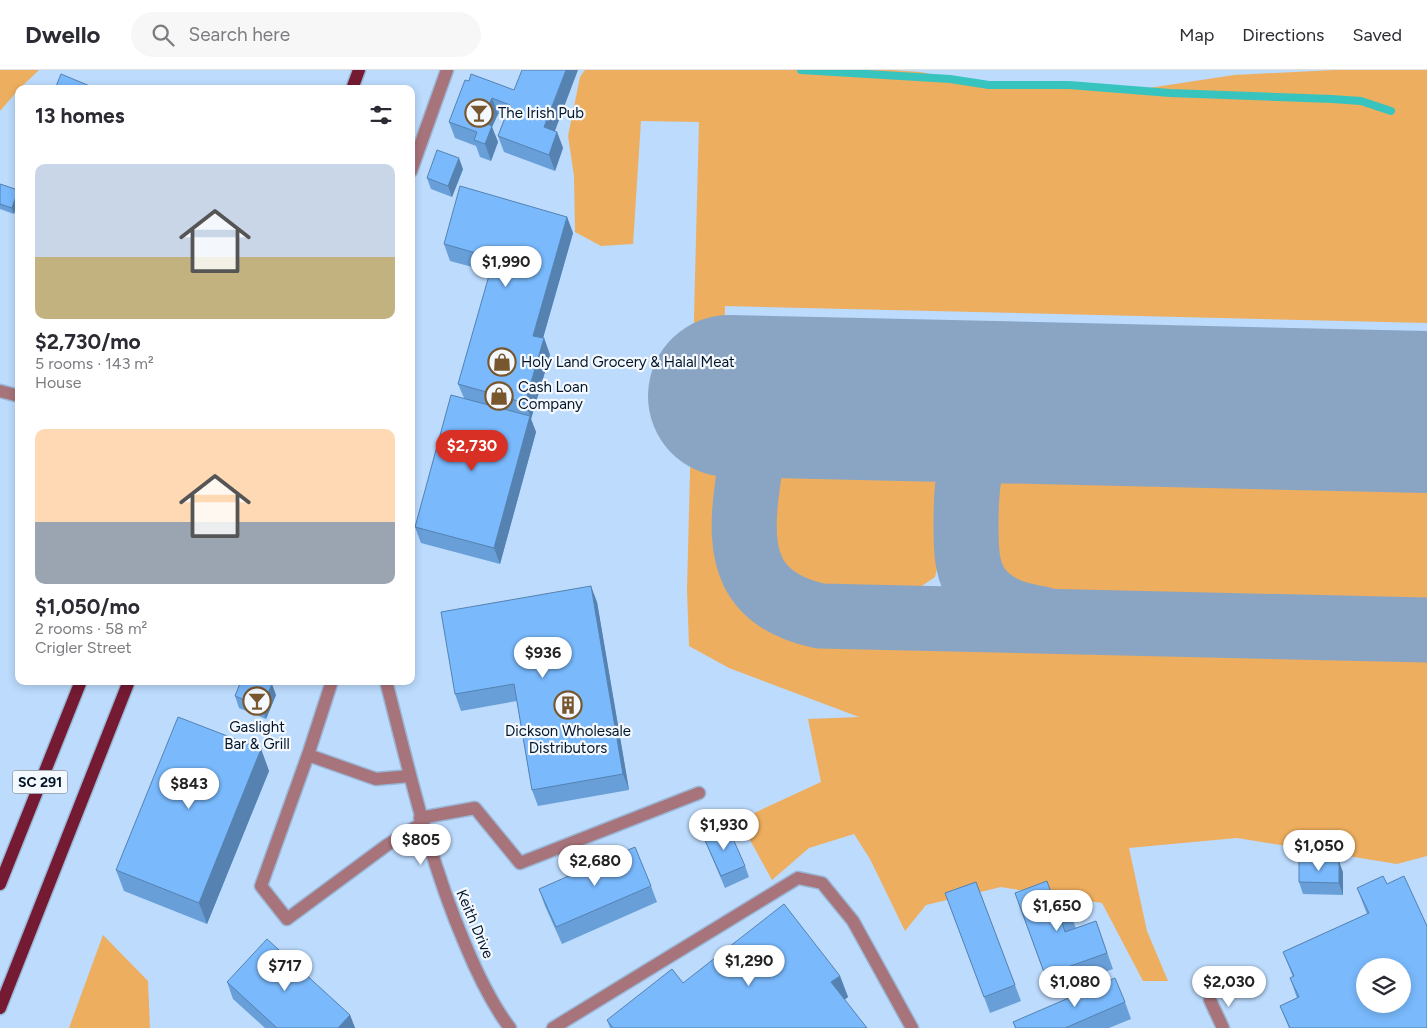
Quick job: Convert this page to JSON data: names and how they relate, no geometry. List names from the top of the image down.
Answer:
{
  "streets": {
    "main road": ["SC 291"],
    "street": ["Keith Drive"]
  },
  "places": {
    "bar": ["The Irish Pub", "Gaslight Bar & Grill"],
    "shop": ["Holy Land Grocery & Halal Meat", "Cash Loan Company"],
    "building": ["Dickson Wholesale Distributors"]
  },
  "page": {
    "header": "Dwello",
    "search": "Search here",
    "nav": ["Map", "Directions", "Saved"],
    "heading": "13 homes",
    "list": [
      {
        "name": "$2,730/mo",
        "note": "5 rooms · 143 m² · House"
      },
      {
        "name": "$1,050/mo",
        "note": "2 rooms · 58 m² · Crigler Street"
      }
    ],
    "price": [
      "$1,990",
      "$2,730",
      "$936",
      "$843",
      "$1,930",
      "$805",
      "$1,050",
      "$2,680",
      "$1,650",
      "$1,290",
      "$717",
      "$1,080",
      "$2,030"
    ]
  }
}
